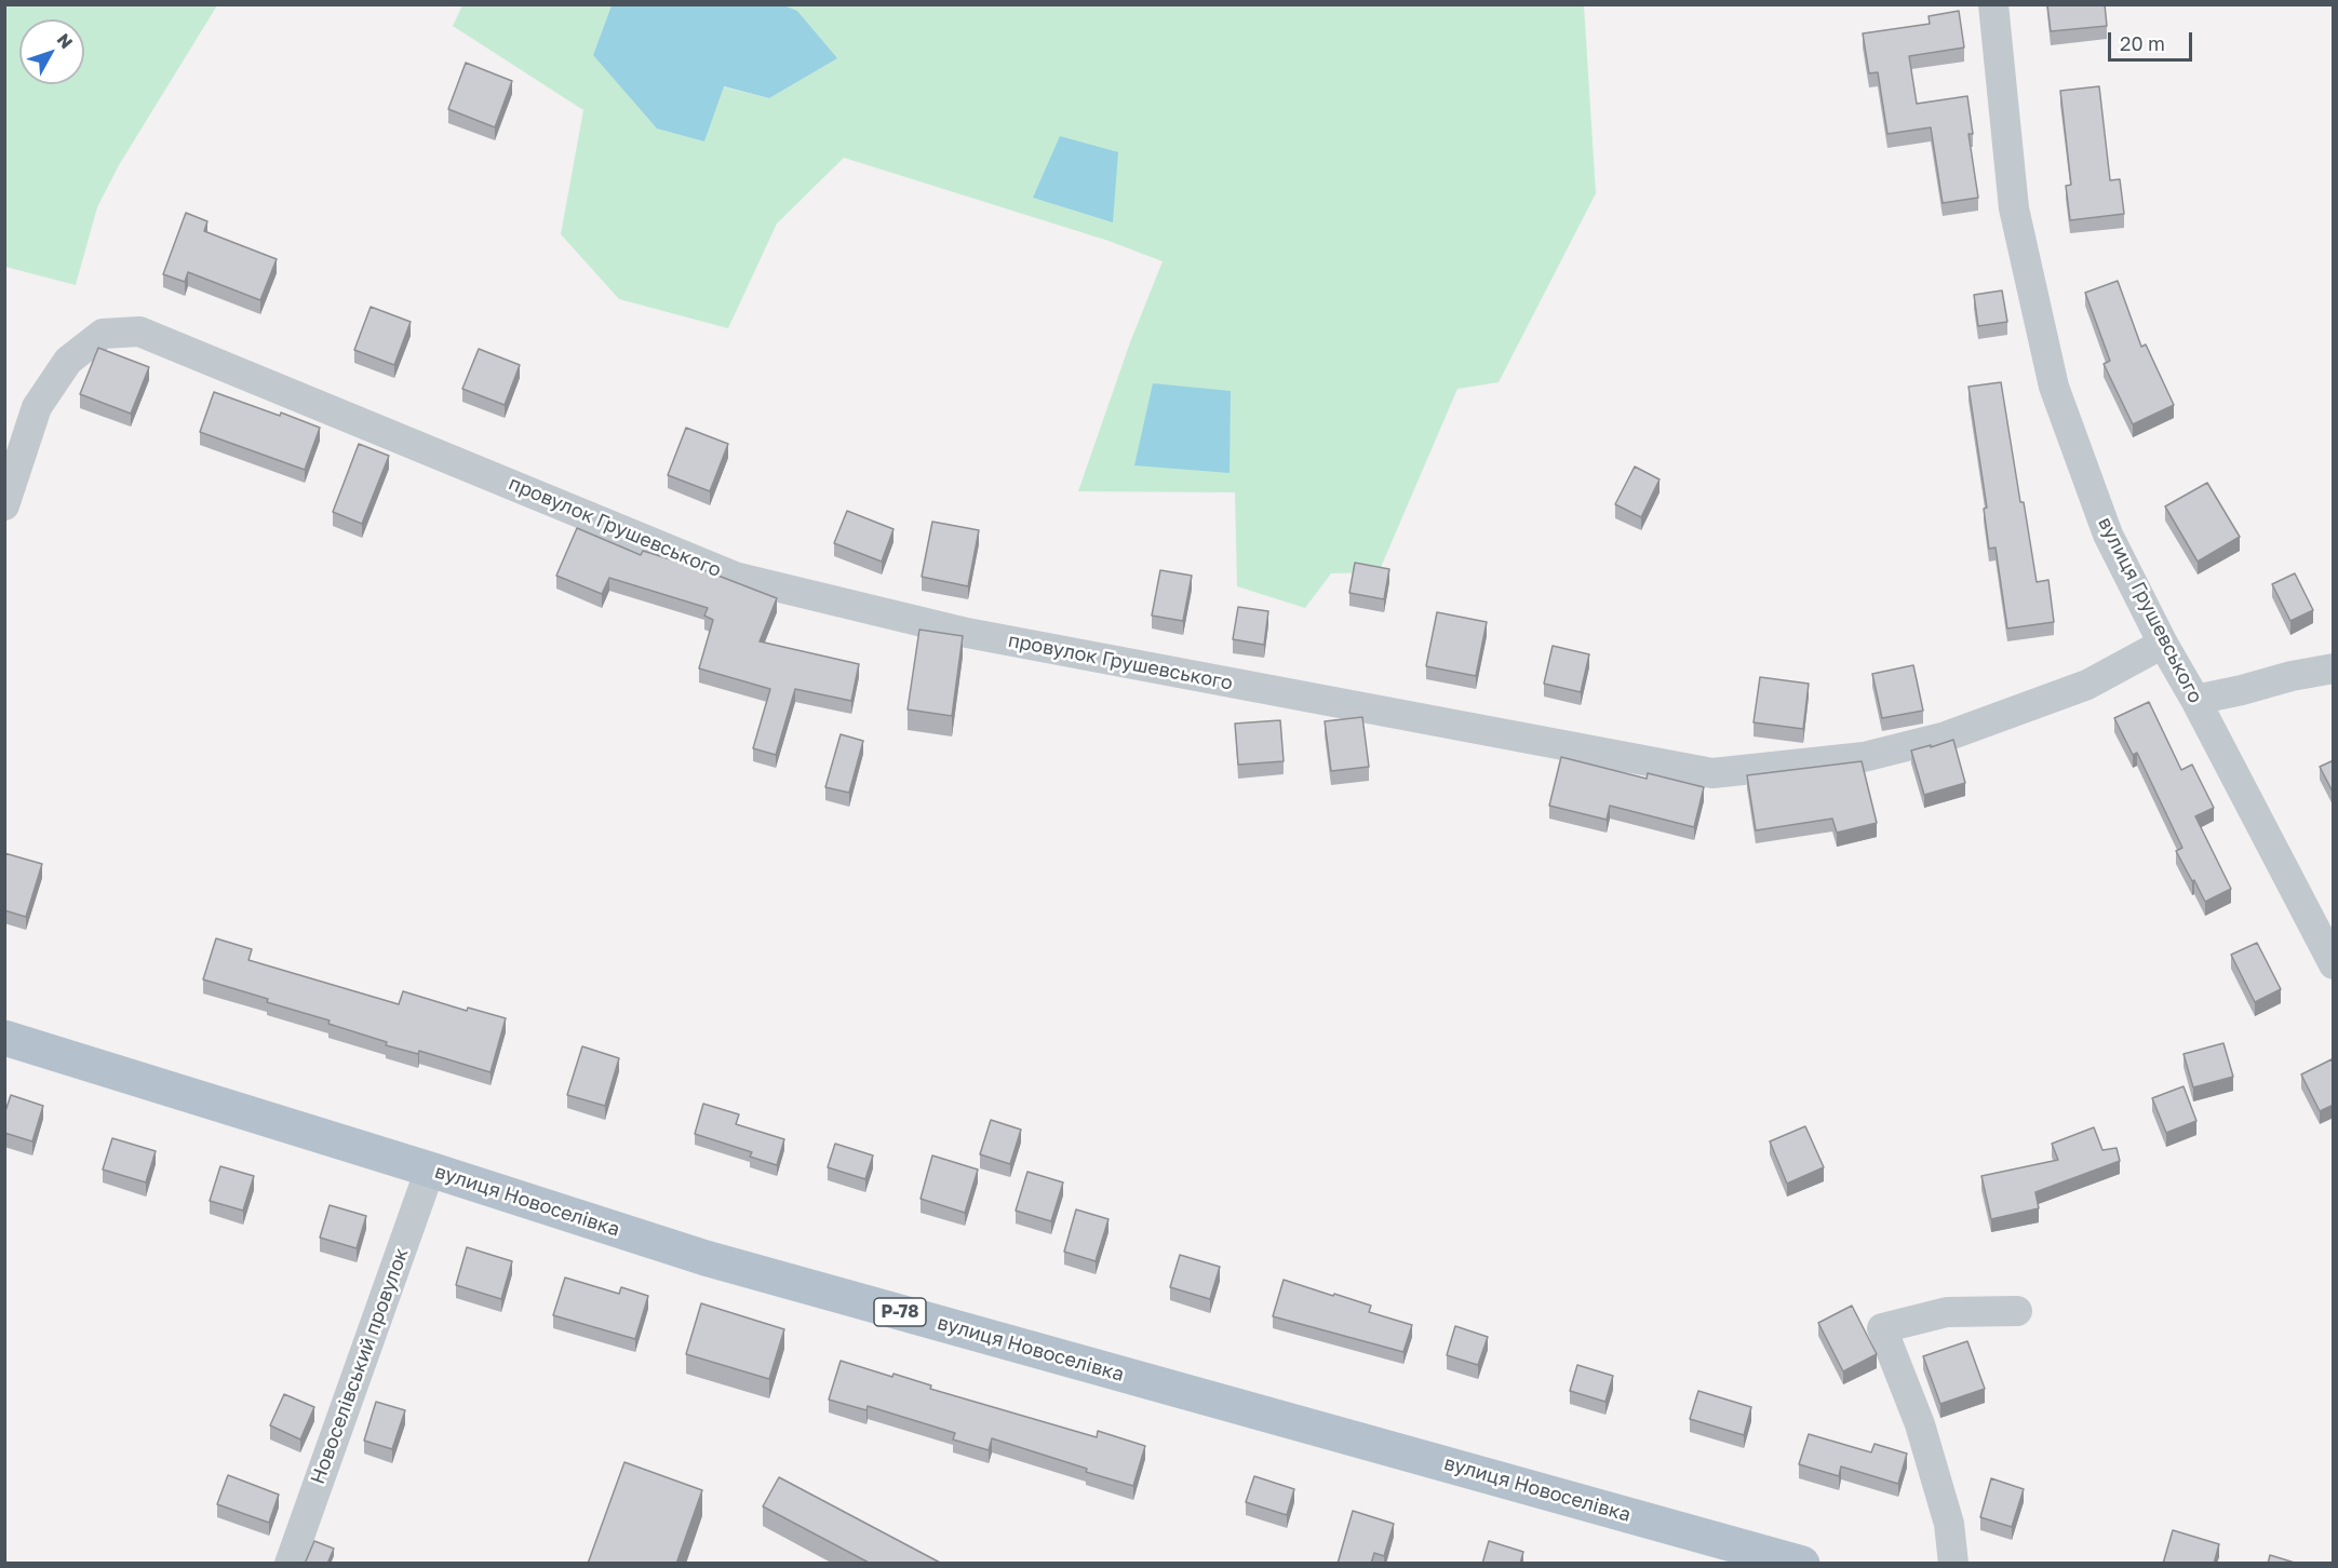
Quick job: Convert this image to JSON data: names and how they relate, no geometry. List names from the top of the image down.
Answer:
{
  "streets": {
    "main road": ["вулиця Новоселівка", "Р-78"],
    "street": ["провулок Грушевського", "вулиця Грушевського", "Новоселівський провулок"]
  },
  "crossings": [
    ["провулок Грушевського", "вулиця Грушевського"],
    ["вулиця Новоселівка", "Новоселівський провулок"]
  ],
  "scale_bar": "20 m",
  "north": "top right"
}
